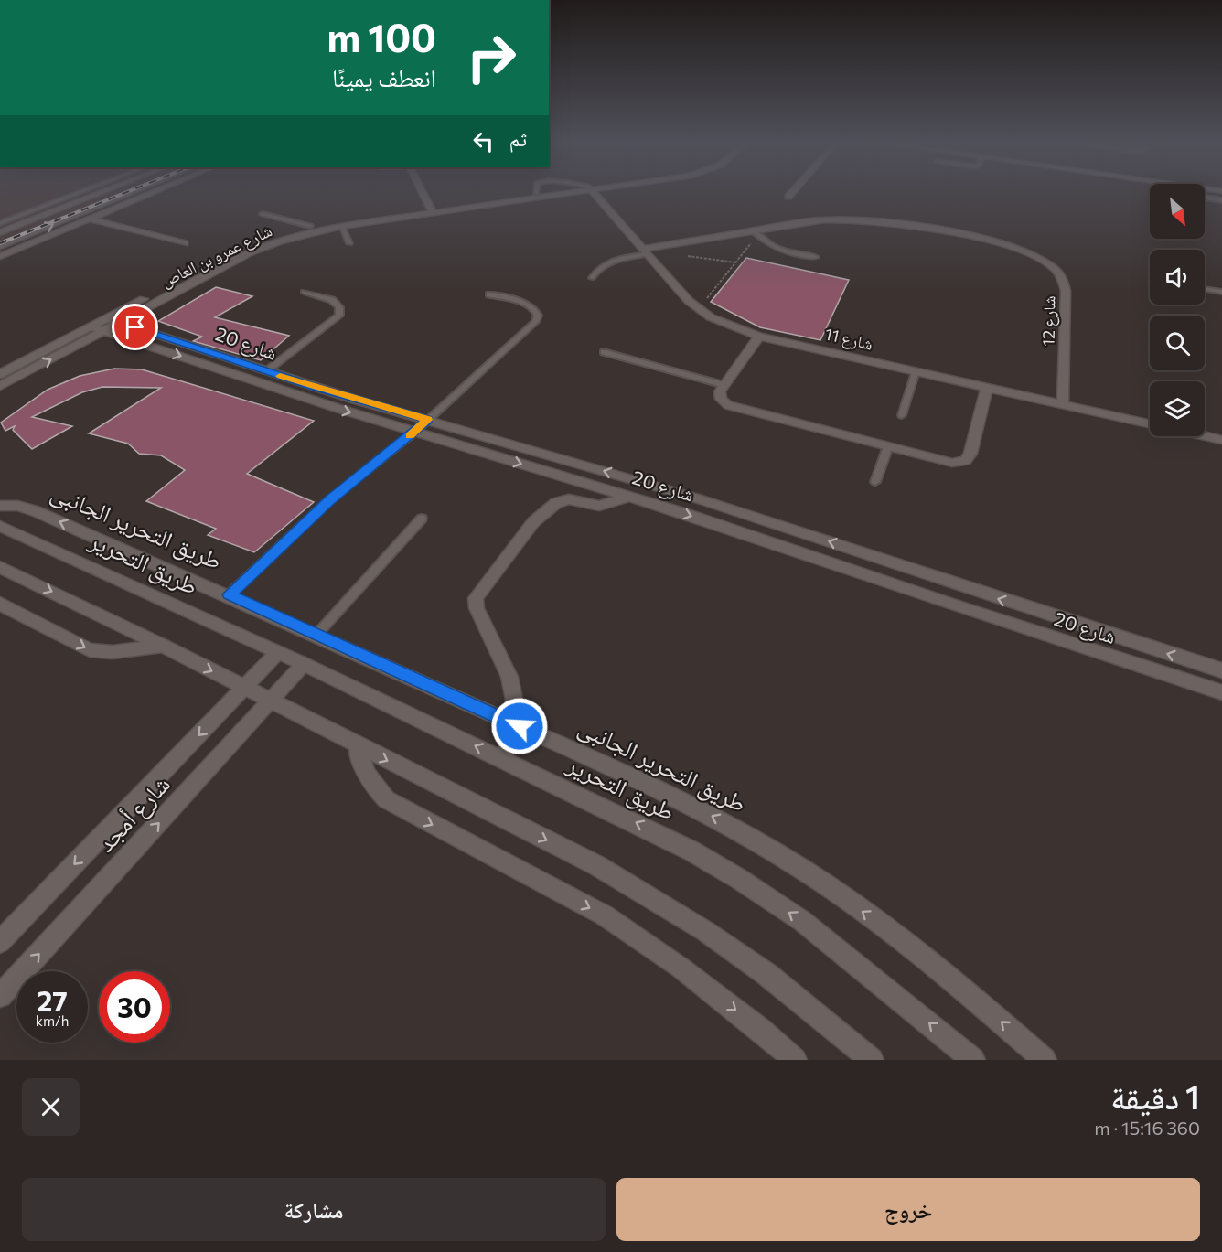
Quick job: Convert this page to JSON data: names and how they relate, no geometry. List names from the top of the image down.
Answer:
{
  "streets": {
    "street": [
      "شارع عمرو بن العاص",
      "شارع 12",
      "شارع 11",
      "شارع 20",
      "طريق التحرير الجانبى",
      "طريق التحرير",
      "شارع أمجد"
    ]
  },
  "crossings": [
    ["شارع عمرو بن العاص", "شارع 20"],
    ["شارع 12", "شارع 11"],
    ["طريق التحرير", "شارع أمجد"]
  ],
  "north": "bottom right",
  "page": {
    "turn": ["100 m", "انعطف يمينًا"],
    "then": "ثم",
    "speed": "27 km/h",
    "limit": "30",
    "heading": ["1 دقيقة", "360 m · 15:16"],
    "buttons": ["خروج", "مشاركة"]
  }
}
